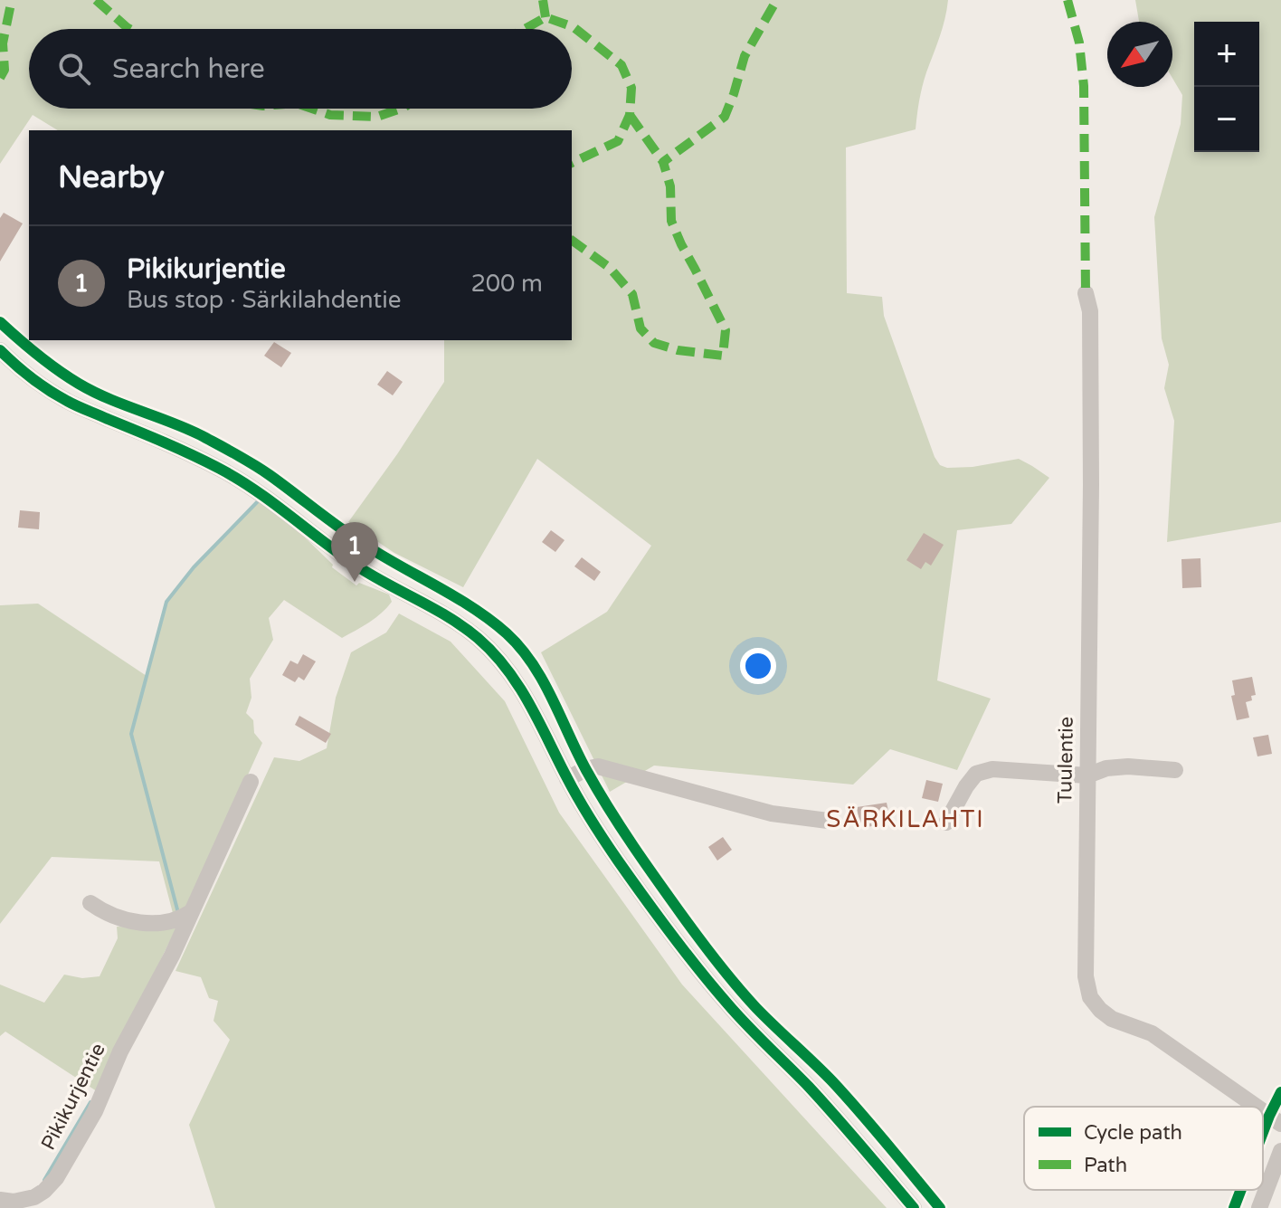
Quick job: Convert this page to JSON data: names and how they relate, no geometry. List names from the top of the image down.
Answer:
{
  "streets": {
    "street": ["Tuulentie", "Pikikurjentie"]
  },
  "districts": ["SÄRKILAHTI"],
  "legend": ["Cycle path", "Path"],
  "north": "bottom left",
  "page": {
    "map_buttons": ["+", "−"],
    "search": "Search here",
    "heading": "Nearby",
    "list": [
      {
        "mark": "1",
        "name": "Pikikurjentie",
        "note": "Bus stop · Särkilahdentie",
        "value": "200 m"
      }
    ],
    "pins": "1"
  }
}
